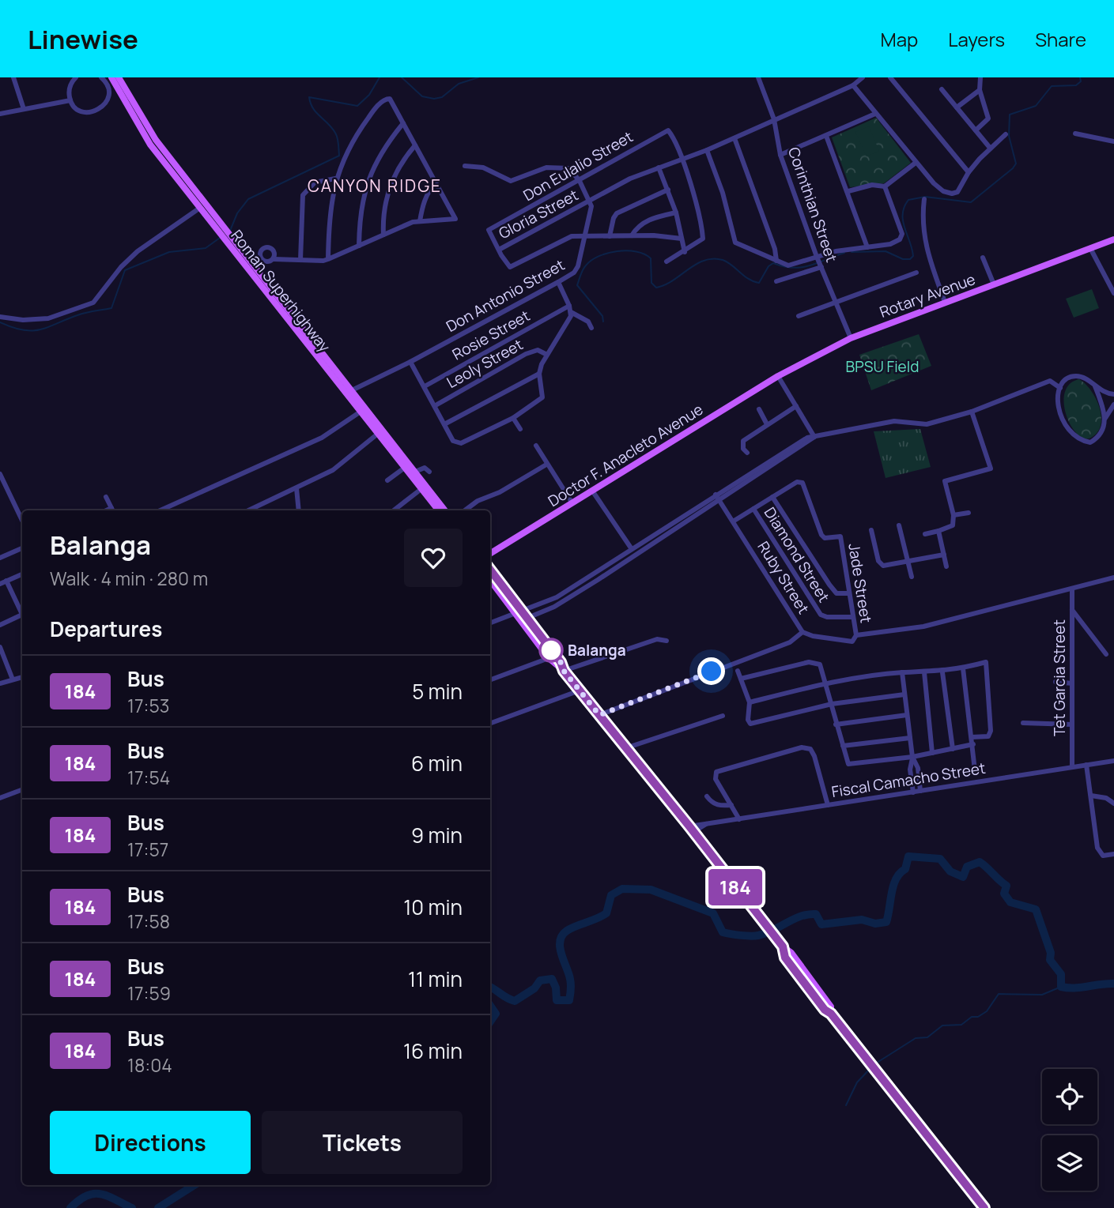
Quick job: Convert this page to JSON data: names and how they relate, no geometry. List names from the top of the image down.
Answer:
{
  "streets": {
    "main road": ["Roman Superhighway", "Rotary Avenue", "Doctor F. Anacleto Avenue"],
    "street": [
      "Don Eulalio Street",
      "Corinthian Street",
      "Gloria Street",
      "Don Antonio Street",
      "Rosie Street",
      "Leoly Street",
      "Diamond Street",
      "Ruby Street",
      "Jade Street",
      "Tet Garcia Street",
      "Fiscal Camacho Street"
    ]
  },
  "crossings": [
    ["Don Eulalio Street", "Gloria Street"],
    ["Corinthian Street", "Rotary Avenue"],
    ["Gloria Street", "Don Antonio Street"],
    ["Roman Superhighway", "Don Antonio Street"],
    ["Rotary Avenue", "Doctor F. Anacleto Avenue"],
    ["Diamond Street", "Jade Street"],
    ["Ruby Street", "Jade Street"],
    ["Tet Garcia Street", "Fiscal Camacho Street"]
  ],
  "districts": ["CANYON RIDGE"],
  "parks": ["BPSU Field"],
  "places": ["Balanga"],
  "lines": ["bus line 184"],
  "page": {
    "header": "Linewise",
    "nav": ["Map", "Layers", "Share"],
    "on_map": "184",
    "heading": [
      ["Balanga", "Walk · 4 min · 280 m"],
      "Departures"
    ],
    "list": [
      {
        "mark": "184",
        "name": "Bus",
        "note": "17:53",
        "value": "5 min"
      },
      {
        "mark": "184",
        "name": "Bus",
        "note": "17:54",
        "value": "6 min"
      },
      {
        "mark": "184",
        "name": "Bus",
        "note": "17:57",
        "value": "9 min"
      },
      {
        "mark": "184",
        "name": "Bus",
        "note": "17:58",
        "value": "10 min"
      },
      {
        "mark": "184",
        "name": "Bus",
        "note": "17:59",
        "value": "11 min"
      },
      {
        "mark": "184",
        "name": "Bus",
        "note": "18:04",
        "value": "16 min"
      }
    ],
    "buttons": ["Directions", "Tickets"]
  }
}
